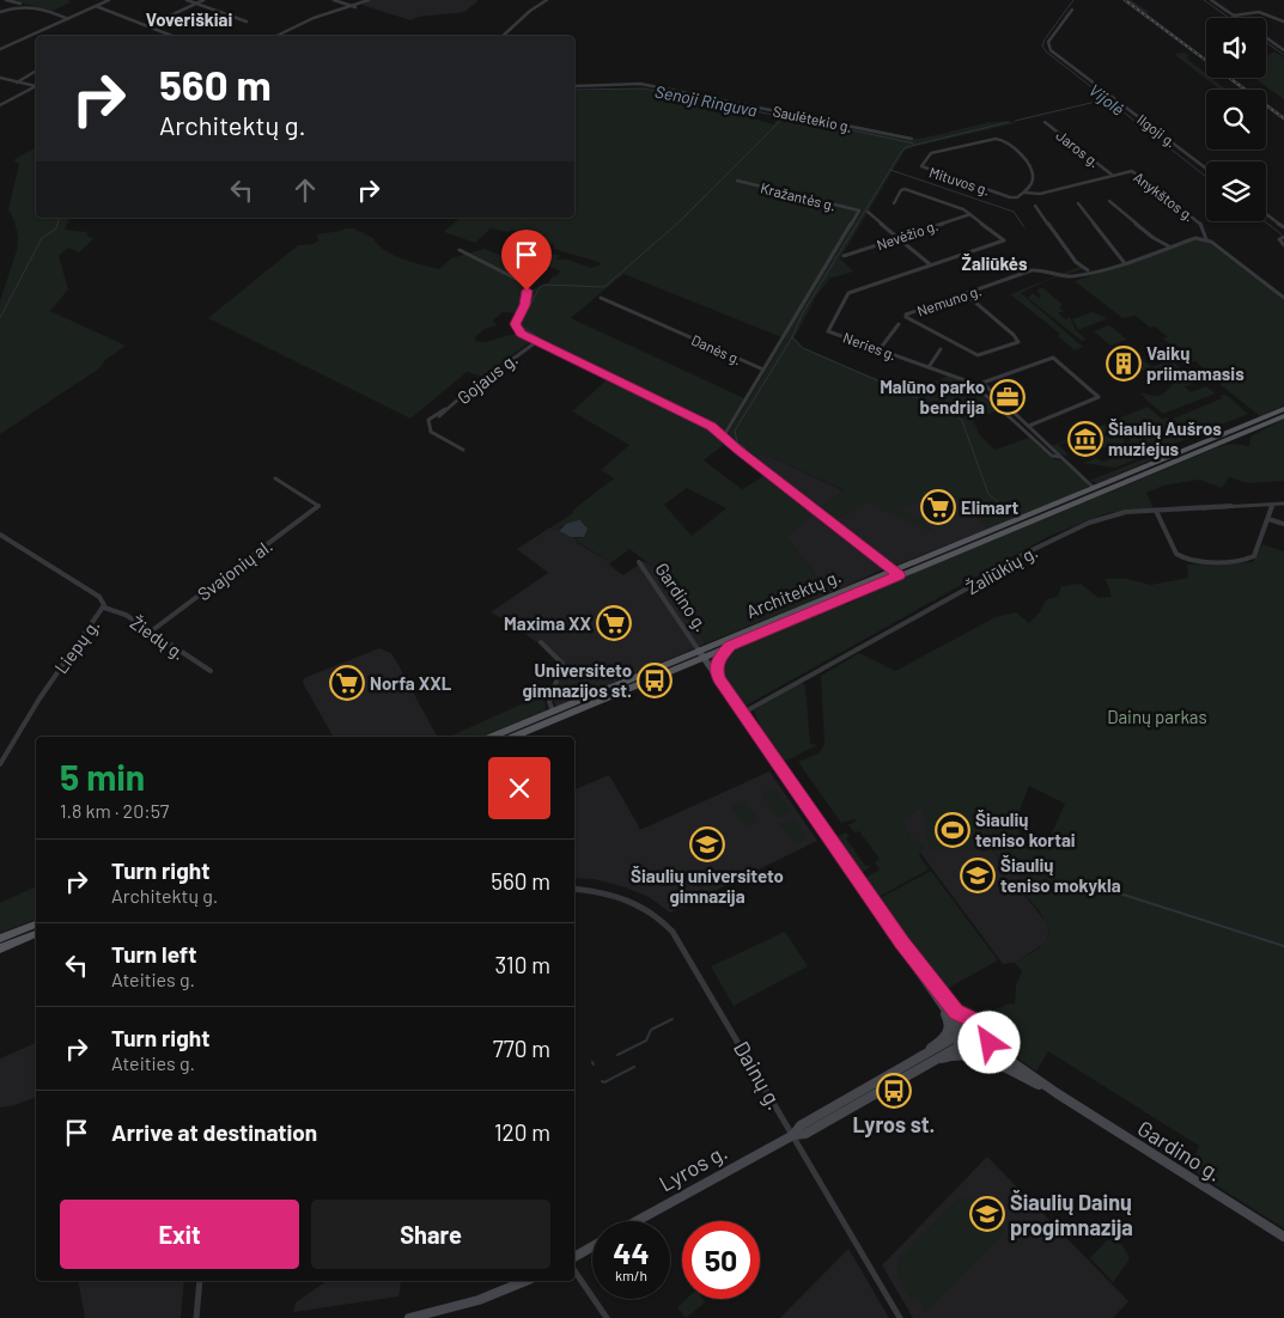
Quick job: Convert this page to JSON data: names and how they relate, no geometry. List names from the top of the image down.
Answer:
{
  "streets": {
    "main road": ["Architektų g.", "Gardino g.", "Lyros g."],
    "street": [
      "Saulėtekio g.",
      "Ilgoji g.",
      "Jaros g.",
      "Mituvos g.",
      "Kražantės g.",
      "Anykštos g.",
      "Nevėžio g.",
      "Nemuno g.",
      "Neries g.",
      "Danės g.",
      "Gojaus g.",
      "Svajonių al.",
      "Žaliūkių g.",
      "Žiedų g.",
      "Liepų g.",
      "Dainų g."
    ]
  },
  "crossings": [
    ["Jaros g.", "Anykštos g."],
    ["Kražantės g.", "Danės g."],
    ["Svajonių al.", "Žiedų g."],
    ["Žaliūkių g.", "Gardino g."],
    ["Architektų g.", "Gardino g."],
    ["Gardino g.", "Lyros g."],
    ["Žiedų g.", "Liepų g."],
    ["Dainų g.", "Lyros g."]
  ],
  "districts": ["Voveriškiai", "Žaliūkės"],
  "water": ["Vijolė", "Senoji Ringuva"],
  "parks": ["Dainų parkas"],
  "places": {
    "building": ["Vaikų priimamasis"],
    "office": ["Malūno parko bendrija"],
    "museum": ["Šiaulių Aušros muziejus"],
    "supermarket": ["Elimart", "Maxima XX", "Norfa XXL"],
    "bus stop": ["Universiteto gimnazijos st.", "Lyros st."],
    "sports": ["Šiaulių teniso kortai"],
    "school or university": ["Šiaulių universiteto gimnazija", "Šiaulių teniso mokykla", "Šiaulių Dainų progimnazija"]
  },
  "page": {
    "turn": ["560 m", "Architektų g."],
    "heading": ["5 min", "1.8 km · 20:57"],
    "list": [
      {
        "name": "Turn right",
        "note": "Architektų g.",
        "value": "560 m"
      },
      {
        "name": "Turn left",
        "note": "Ateities g.",
        "value": "310 m"
      },
      {
        "name": "Turn right",
        "note": "Ateities g.",
        "value": "770 m"
      },
      {
        "name": "Arrive at destination",
        "value": "120 m"
      }
    ],
    "buttons": ["Exit", "Share"],
    "speed": "44 km/h",
    "limit": "50"
  }
}
